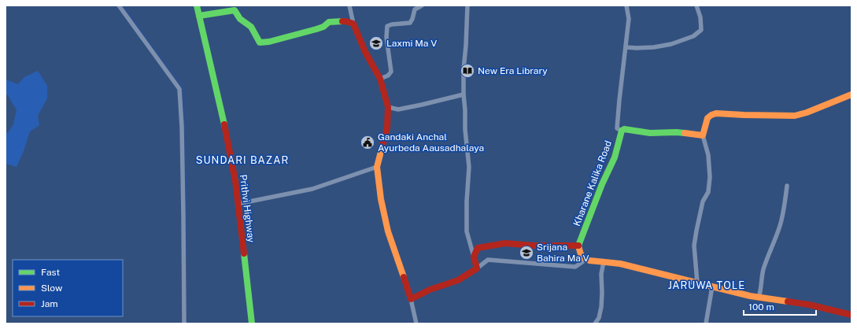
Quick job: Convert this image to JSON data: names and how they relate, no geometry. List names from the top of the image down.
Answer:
{
  "streets": {
    "main road": ["Kharane Kalika Road", "Prithvi Highway"]
  },
  "districts": ["SUNDARI BAZAR", "JARUWA TOLE"],
  "places": {
    "school or university": ["Laxmi Ma V", "Srijana Bahira Ma V"],
    "library": ["New Era Library"],
    "public building": ["Gandaki Anchal Ayurbeda Aausadhalaya"]
  },
  "legend": ["Fast", "Slow", "Jam"],
  "scale_bar": "100 m"
}
